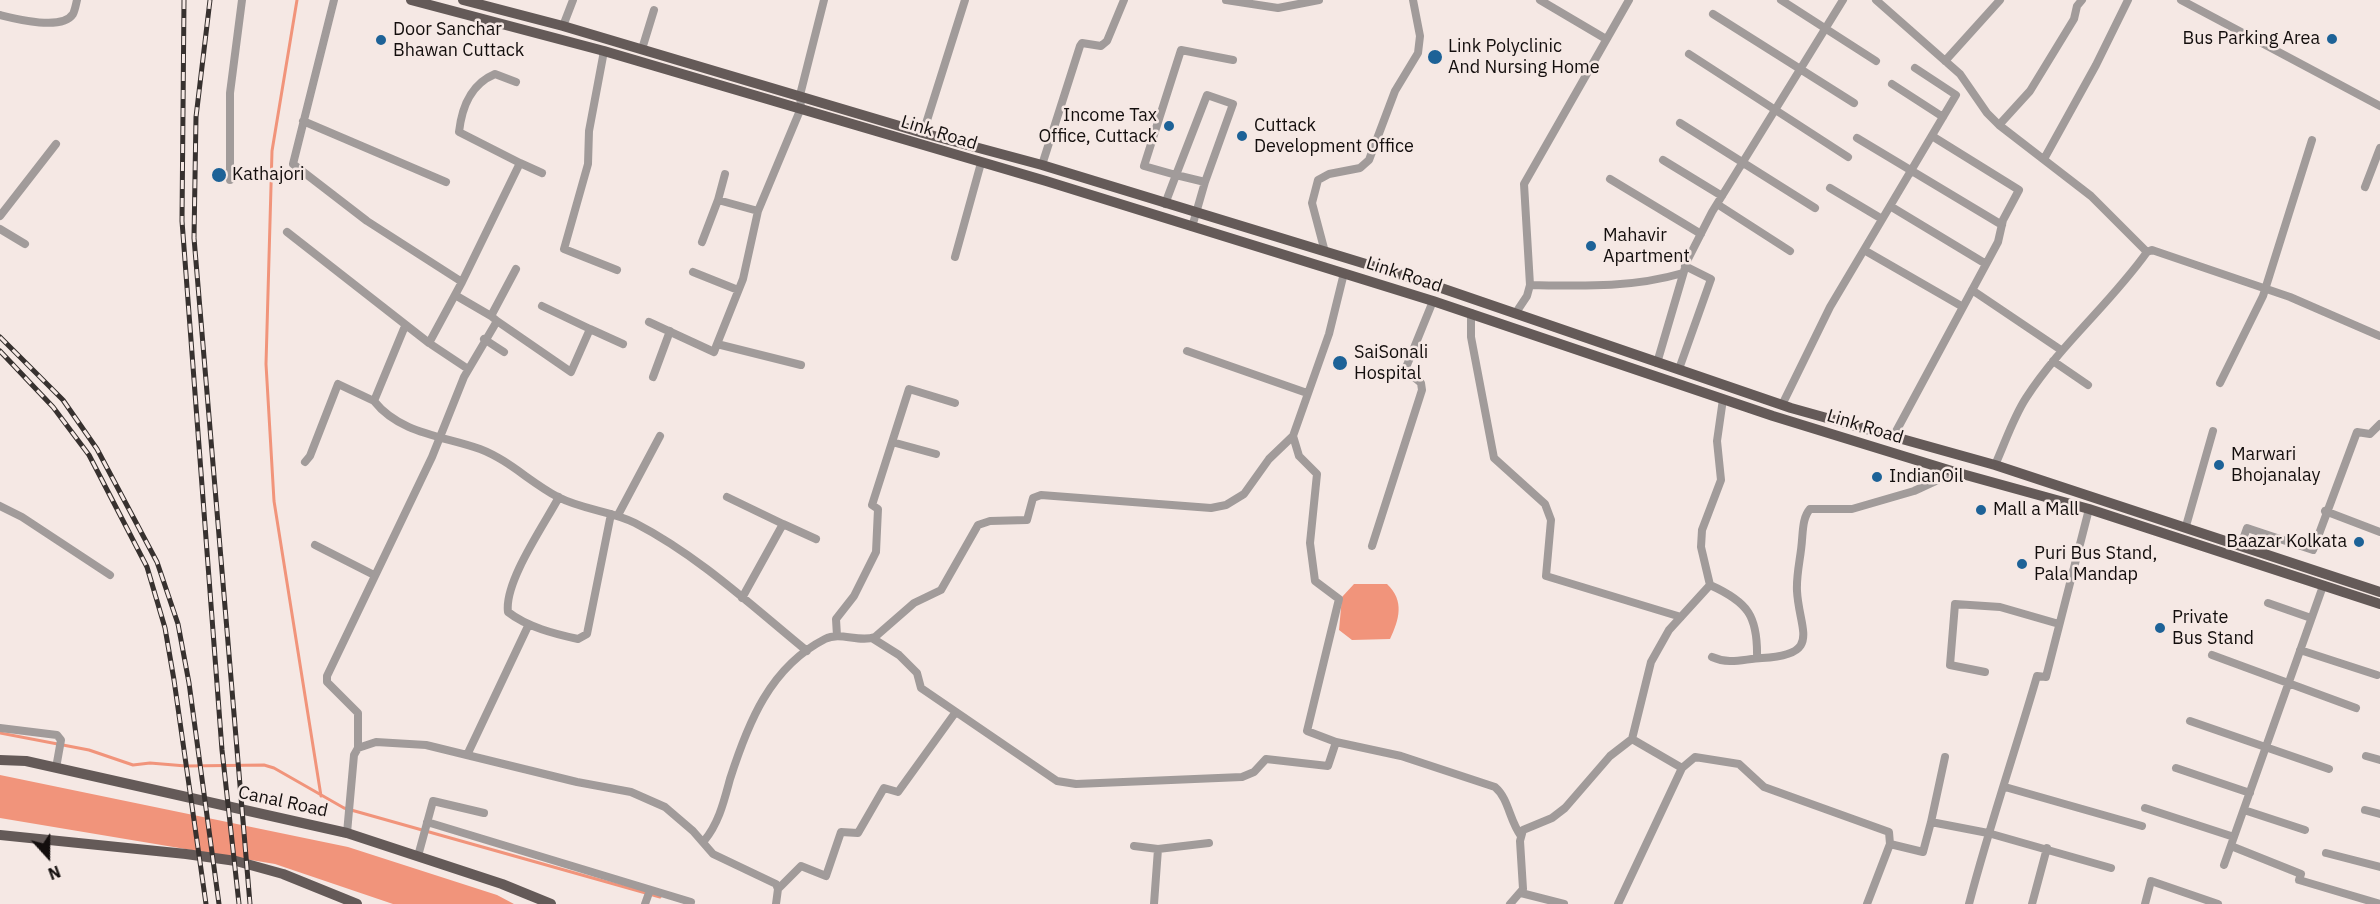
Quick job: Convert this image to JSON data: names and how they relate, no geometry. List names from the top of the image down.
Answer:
{
  "streets": {
    "main road": ["Link Road", "Canal Road"]
  },
  "places": [
    "Bus Parking Area",
    "Door Sanchar Bhawan Cuttack",
    "Link Polyclinic And Nursing Home",
    "Income Tax Office, Cuttack",
    "Cuttack Development Office",
    "Kathajori",
    "Mahavir Apartment",
    "SaiSonali Hospital",
    "Marwari Bhojanalay",
    "IndianOil",
    "Mall a Mall",
    "Baazar Kolkata",
    "Puri Bus Stand, Pala Mandap",
    "Private Bus Stand"
  ],
  "north": "bottom"
}
